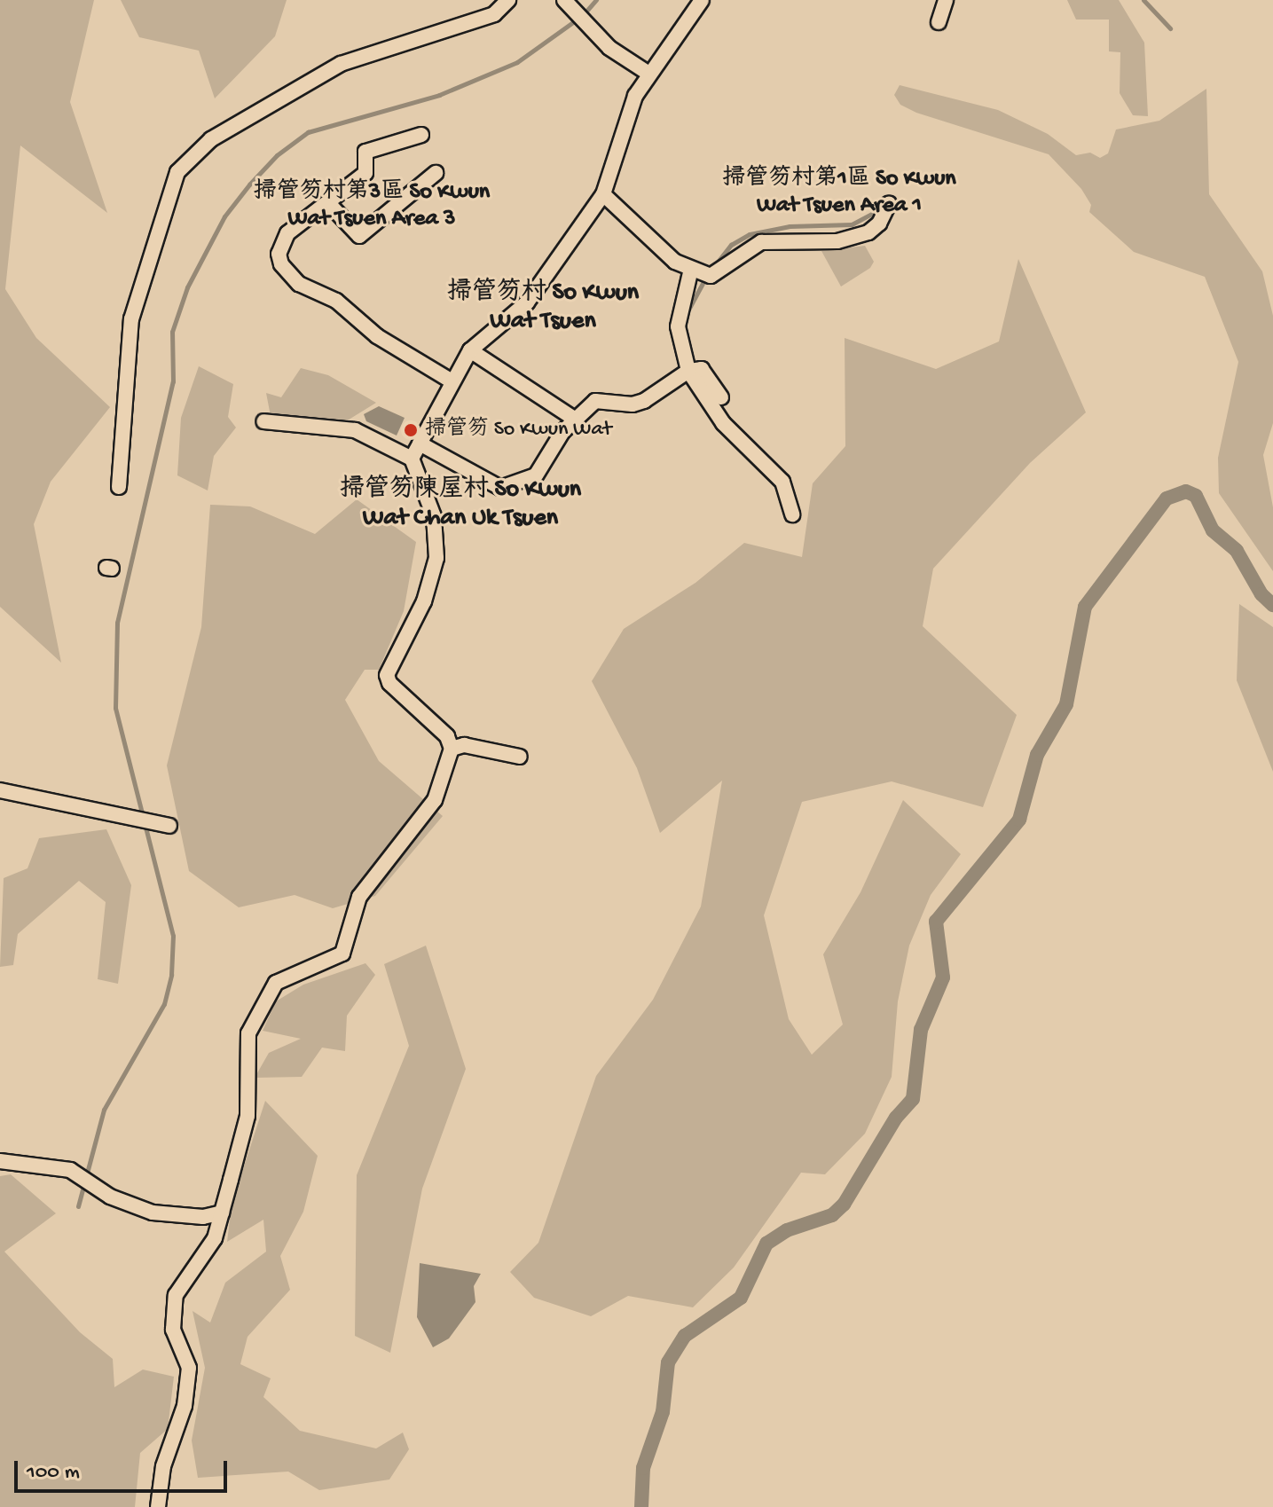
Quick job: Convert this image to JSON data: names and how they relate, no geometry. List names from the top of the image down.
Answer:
{
  "districts": [
    "掃管笏村第1區 So Kwun Wat Tsuen Area 1",
    "掃管笏村第3區 So Kwun Wat Tsuen Area 3",
    "掃管笏村 So Kwun Wat Tsuen",
    "掃管笏陳屋村 So Kwun Wat Chan Uk Tsuen"
  ],
  "places": ["掃管笏 So Kwun Wat"],
  "scale_bar": "100 m"
}
